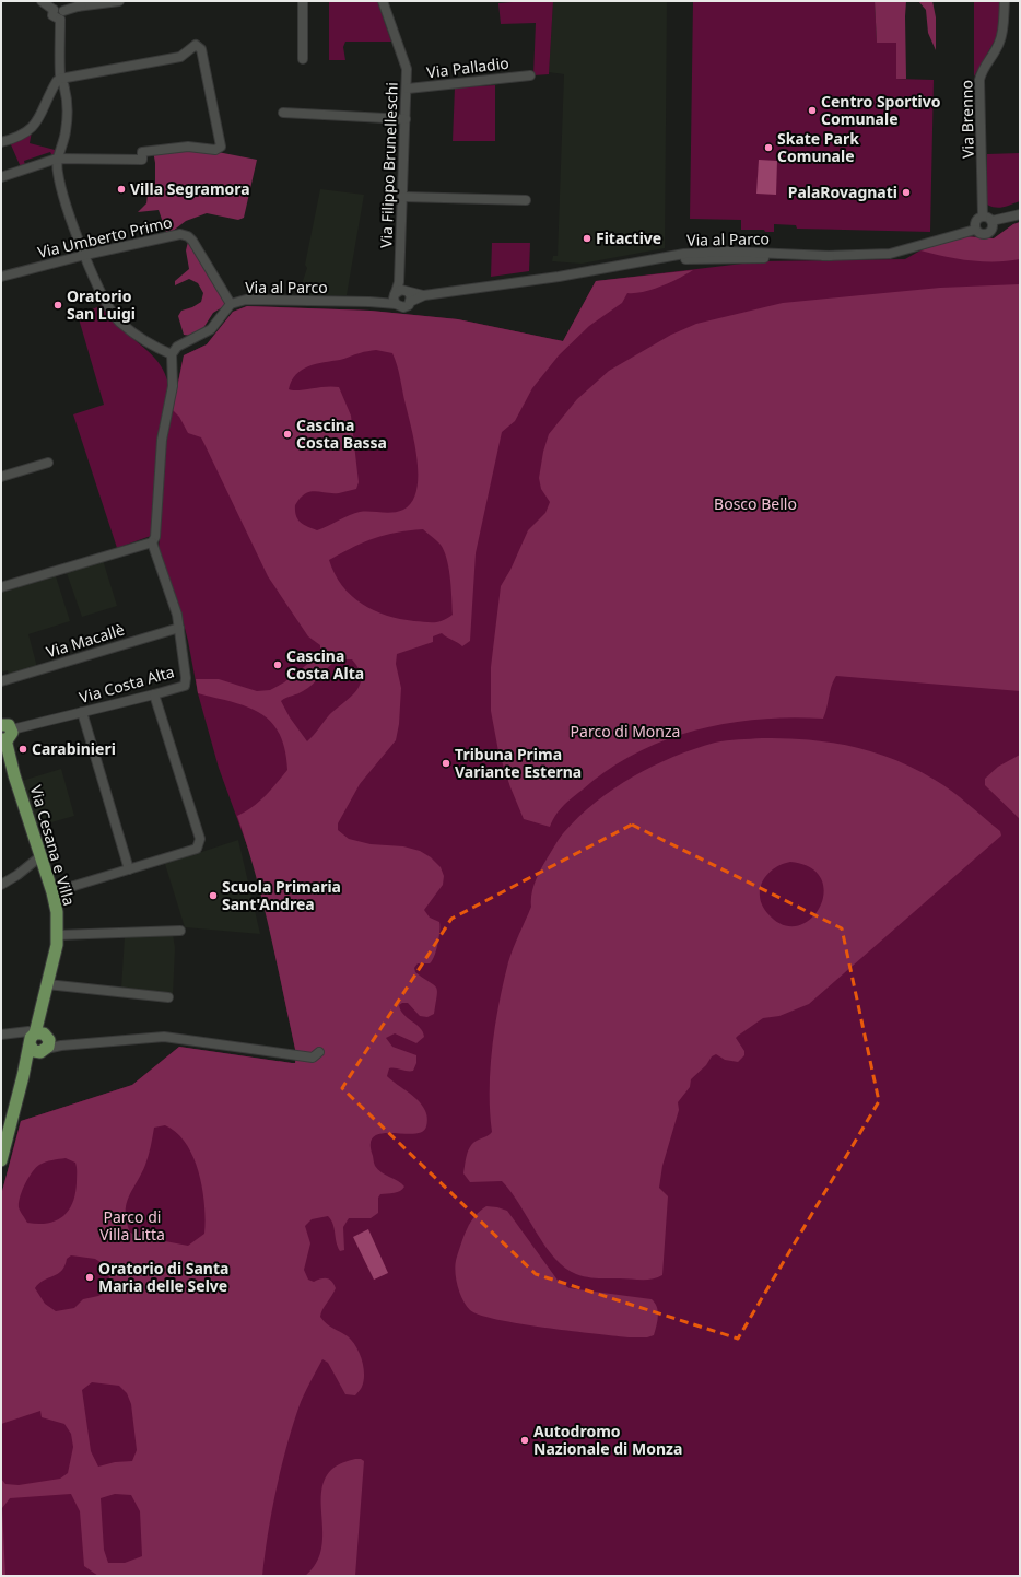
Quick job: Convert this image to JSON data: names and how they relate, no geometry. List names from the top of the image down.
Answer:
{
  "streets": {
    "main road": ["Via Cesana e Villa"],
    "street": [
      "Via Palladio",
      "Via Brenno",
      "Via Filippo Brunelleschi",
      "Via Umberto Primo",
      "Via al Parco",
      "Via Macallè",
      "Via Costa Alta"
    ]
  },
  "crossings": [
    ["Via Palladio", "Via Filippo Brunelleschi"],
    ["Via Brenno", "Via al Parco"],
    ["Via Filippo Brunelleschi", "Via al Parco"],
    ["Via Umberto Primo", "Via al Parco"],
    ["Via Macallè", "Via Costa Alta"],
    ["Via Costa Alta", "Via Cesana e Villa"]
  ],
  "parks": ["Bosco Bello", "Parco di Monza", "Parco di Villa Litta"],
  "places": [
    "Centro Sportivo Comunale",
    "Skate Park Comunale",
    "Villa Segramora",
    "PalaRovagnati",
    "Fitactive",
    "Oratorio San Luigi",
    "Cascina Costa Bassa",
    "Cascina Costa Alta",
    "Carabinieri",
    "Tribuna Prima Variante Esterna",
    "Scuola Primaria Sant'Andrea",
    "Oratorio di Santa Maria delle Selve",
    "Autodromo Nazionale di Monza"
  ]
}
